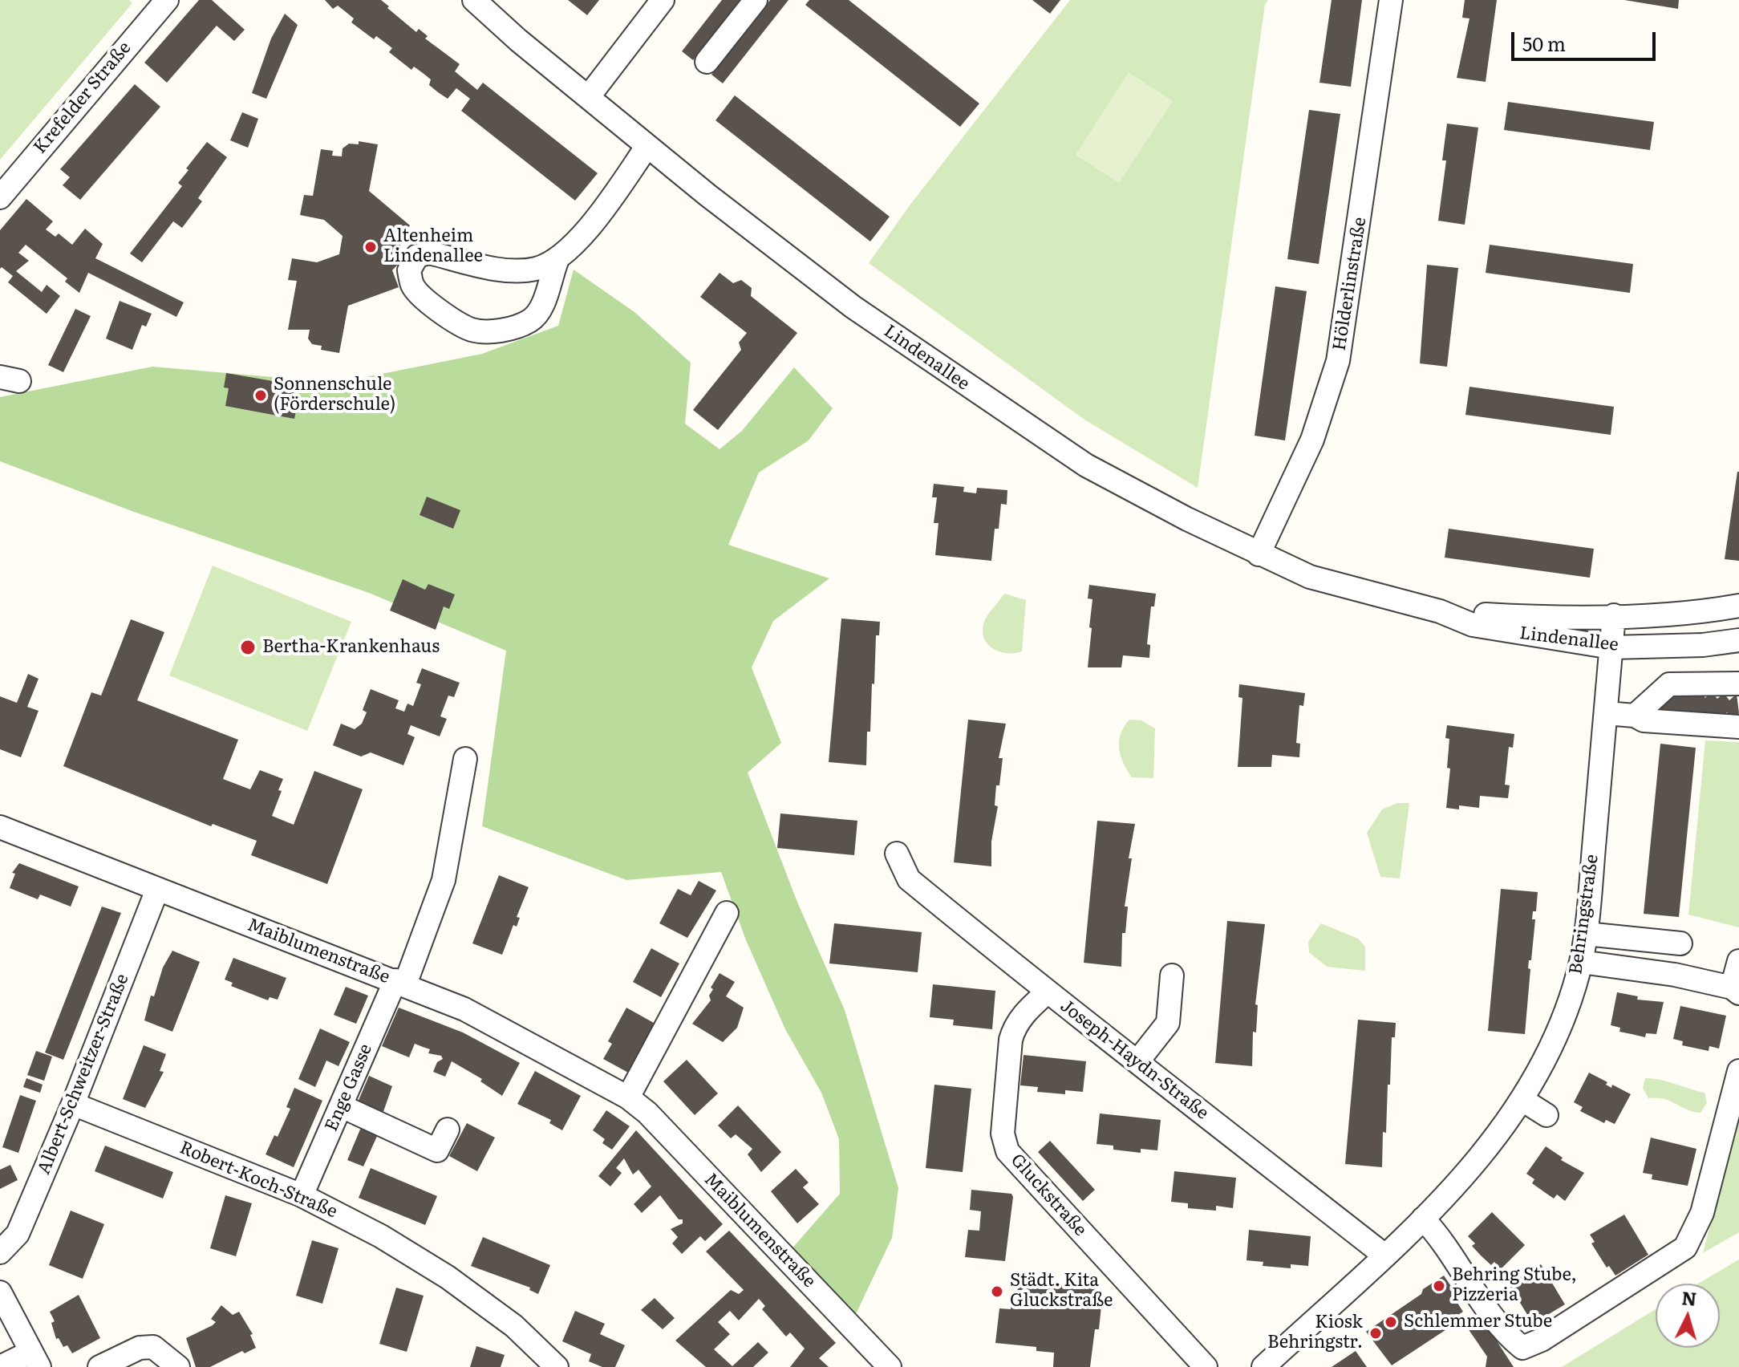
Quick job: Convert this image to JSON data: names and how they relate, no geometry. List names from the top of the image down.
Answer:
{
  "streets": {
    "street": [
      "Krefelder Straße",
      "Hölderlinstraße",
      "Lindenallee",
      "Behringstraße",
      "Maiblumenstraße",
      "Joseph-Haydn-Straße",
      "Albert-Schweitzer-Straße",
      "Enge Gasse",
      "Robert-Koch-Straße",
      "Gluckstraße"
    ]
  },
  "crossings": [
    ["Hölderlinstraße", "Lindenallee"],
    ["Lindenallee", "Behringstraße"],
    ["Behringstraße", "Joseph-Haydn-Straße"],
    ["Maiblumenstraße", "Albert-Schweitzer-Straße"],
    ["Maiblumenstraße", "Enge Gasse"],
    ["Joseph-Haydn-Straße", "Gluckstraße"],
    ["Albert-Schweitzer-Straße", "Robert-Koch-Straße"],
    ["Enge Gasse", "Robert-Koch-Straße"]
  ],
  "places": [
    "Altenheim Lindenallee",
    "Sonnenschule (Förderschule)",
    "Bertha-Krankenhaus",
    "Behring Stube, Pizzeria",
    "Städt. Kita Gluckstraße",
    "Schlemmer Stube",
    "Kiosk Behringstr."
  ],
  "scale_bar": "50 m",
  "north": "top"
}
